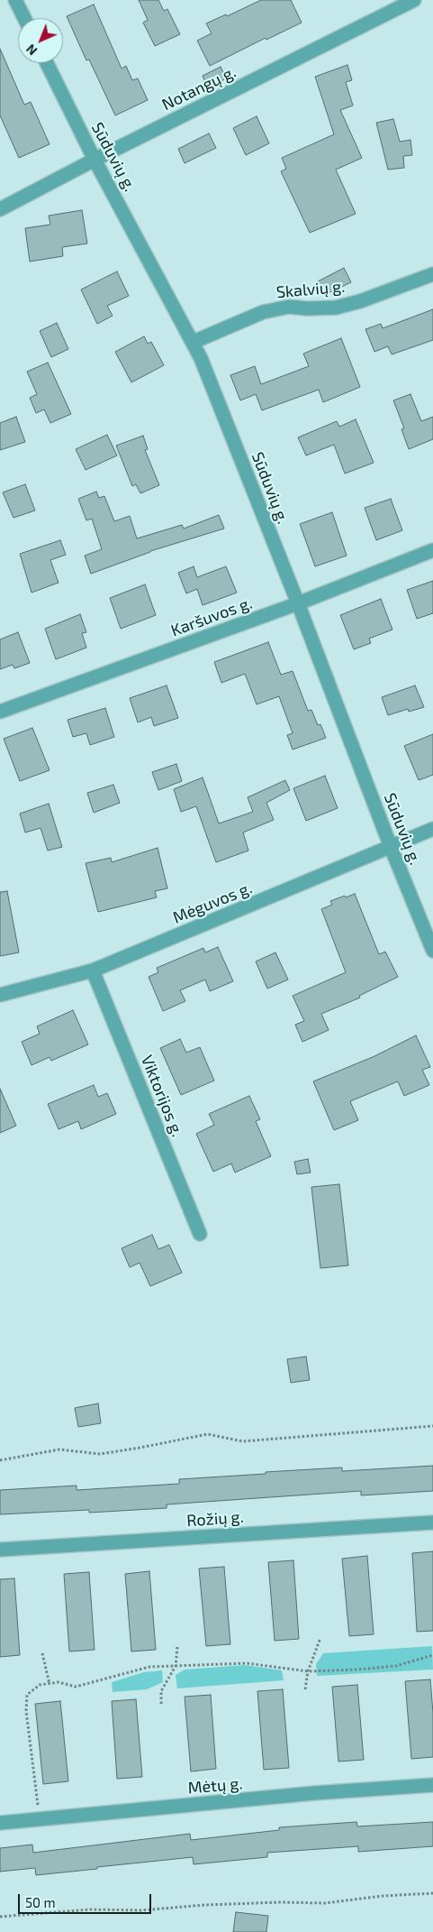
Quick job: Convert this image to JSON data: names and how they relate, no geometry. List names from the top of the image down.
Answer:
{
  "streets": {
    "street": [
      "Notangų g.",
      "Sūduvių g.",
      "Skalvių g.",
      "Karšuvos g.",
      "Mėguvos g.",
      "Viktorijos g.",
      "Rožių g.",
      "Mėtų g."
    ]
  },
  "crossings": [
    ["Notangų g.", "Sūduvių g."],
    ["Sūduvių g.", "Skalvių g."],
    ["Sūduvių g.", "Karšuvos g."],
    ["Sūduvių g.", "Mėguvos g."],
    ["Mėguvos g.", "Viktorijos g."]
  ],
  "scale_bar": "50 m",
  "north": "bottom left"
}
